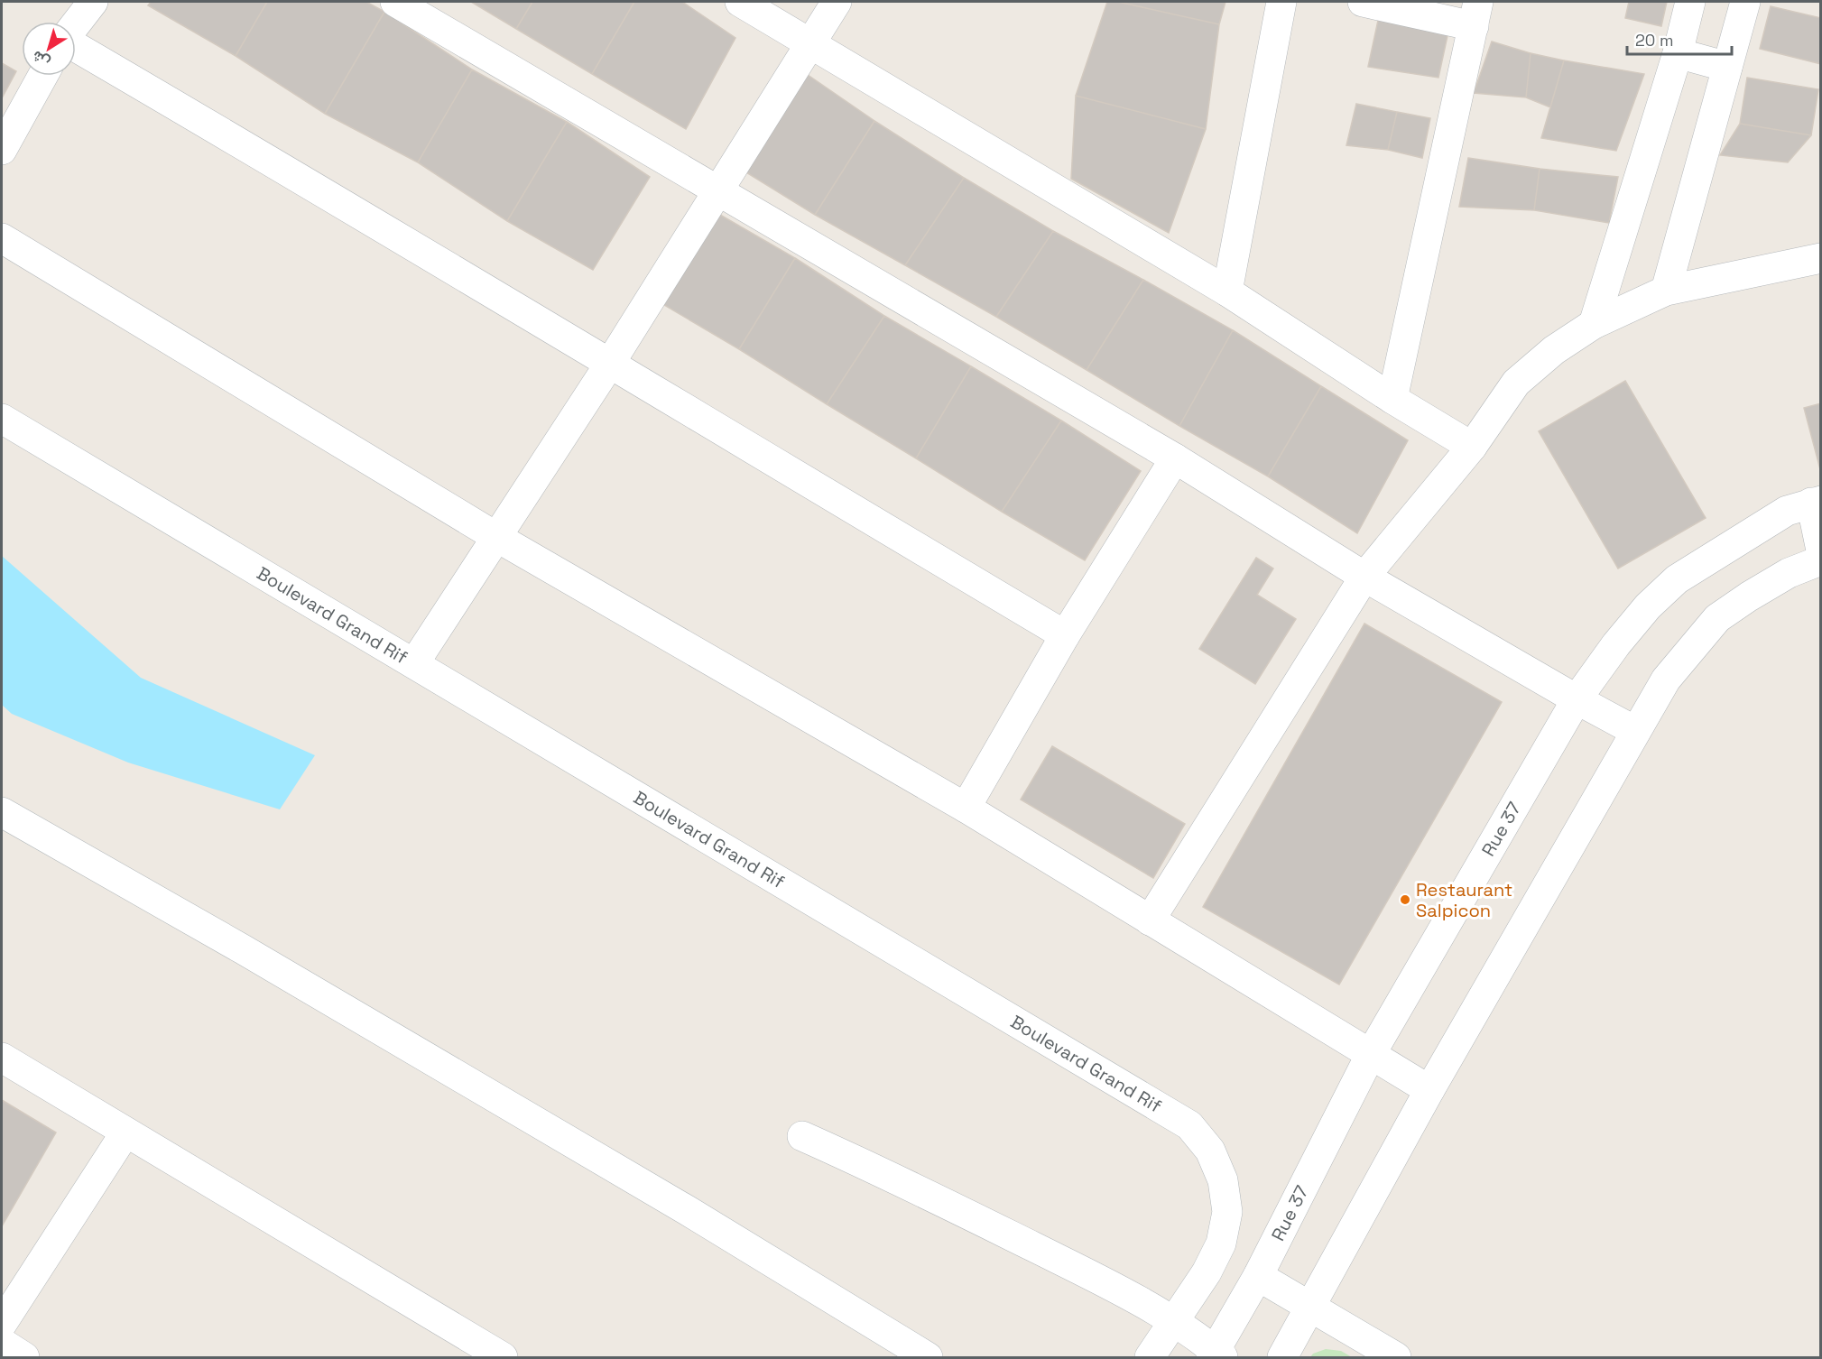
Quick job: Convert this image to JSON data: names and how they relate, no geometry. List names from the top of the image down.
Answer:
{
  "streets": {
    "street": ["Boulevard Grand Rif", "Rue 37"]
  },
  "places": ["Restaurant Salpicon"],
  "scale_bar": "20 m",
  "north": "bottom left"
}
